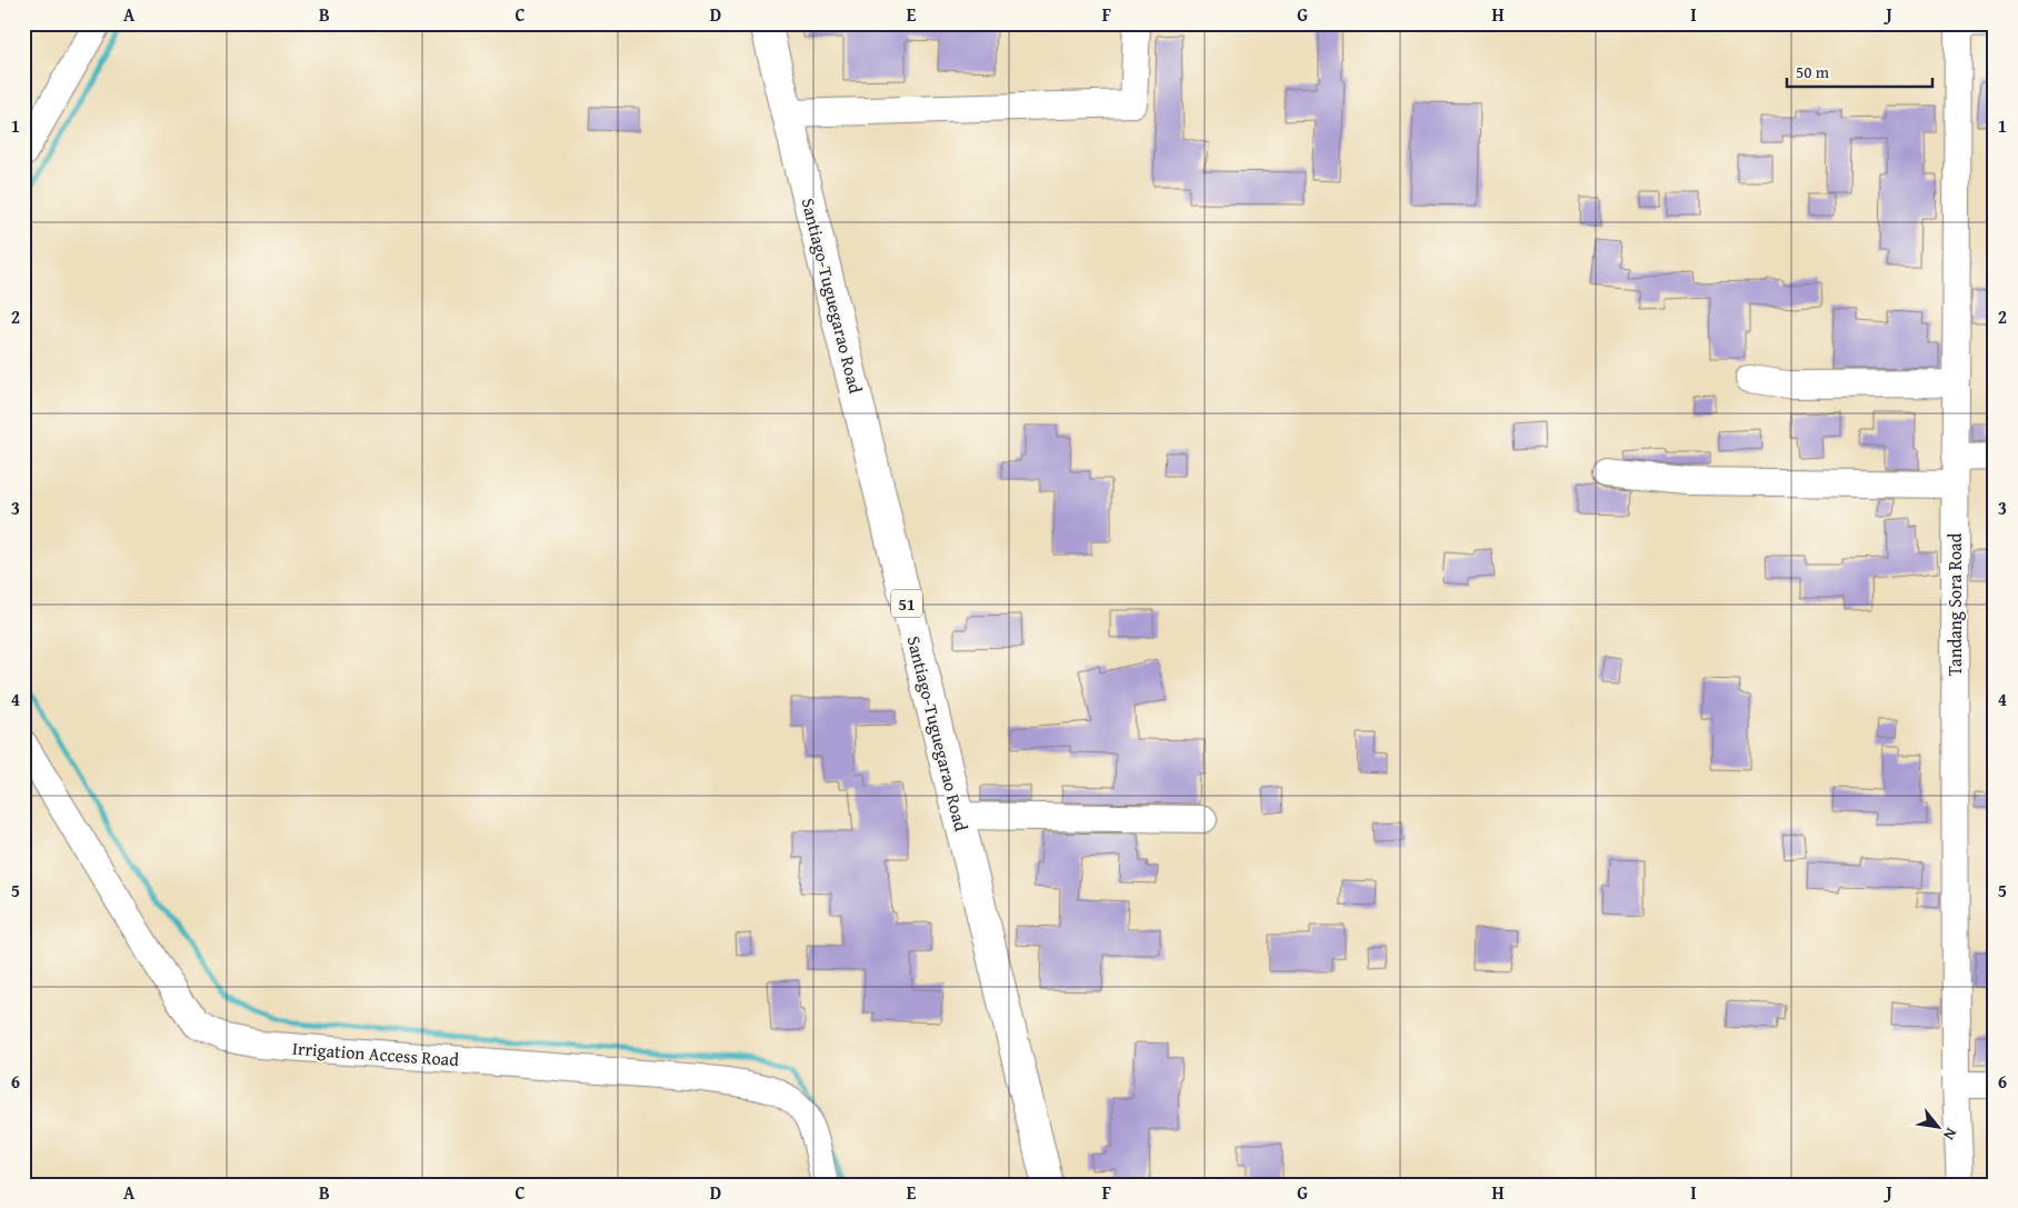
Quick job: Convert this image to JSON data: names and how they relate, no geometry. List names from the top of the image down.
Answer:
{
  "streets": {
    "highway": ["Santiago-Tuguegarao Road", "51"],
    "street": ["Tandang Sora Road", "Irrigation Access Road"]
  },
  "scale_bar": "50 m",
  "north": "bottom right",
  "grid": {
    "columns": [
      "A",
      "B",
      "C",
      "D",
      "E",
      "F",
      "G",
      "H",
      "I",
      "J"
    ],
    "rows": [
      "1",
      "2",
      "3",
      "4",
      "5",
      "6"
    ]
  }
}
